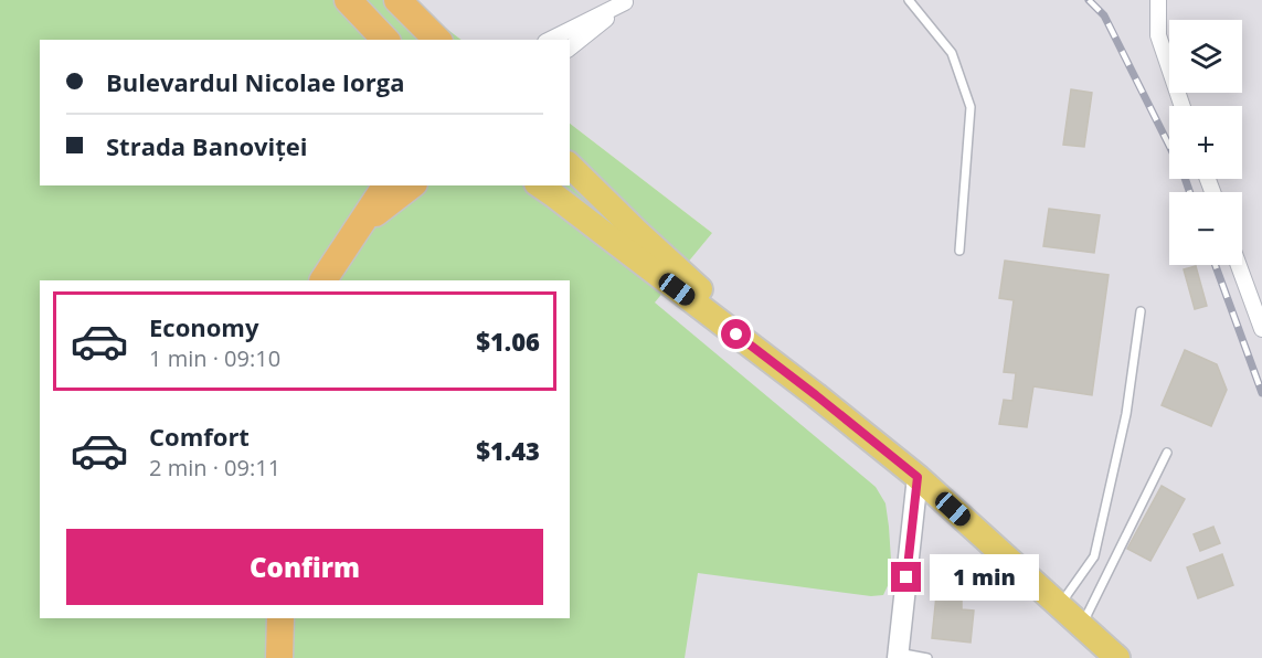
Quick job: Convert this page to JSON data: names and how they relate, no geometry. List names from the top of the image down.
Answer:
{
  "page": {
    "map_buttons": ["+", "−"],
    "banner": ["Bulevardul Nicolae Iorga", "Strada Banoviței"],
    "list": [
      {
        "name": "Economy",
        "note": "1 min · 09:10",
        "value": "$1.06"
      },
      {
        "name": "Comfort",
        "note": "2 min · 09:11",
        "value": "$1.43"
      }
    ],
    "buttons": "Confirm",
    "bubble": "1 min"
  }
}
